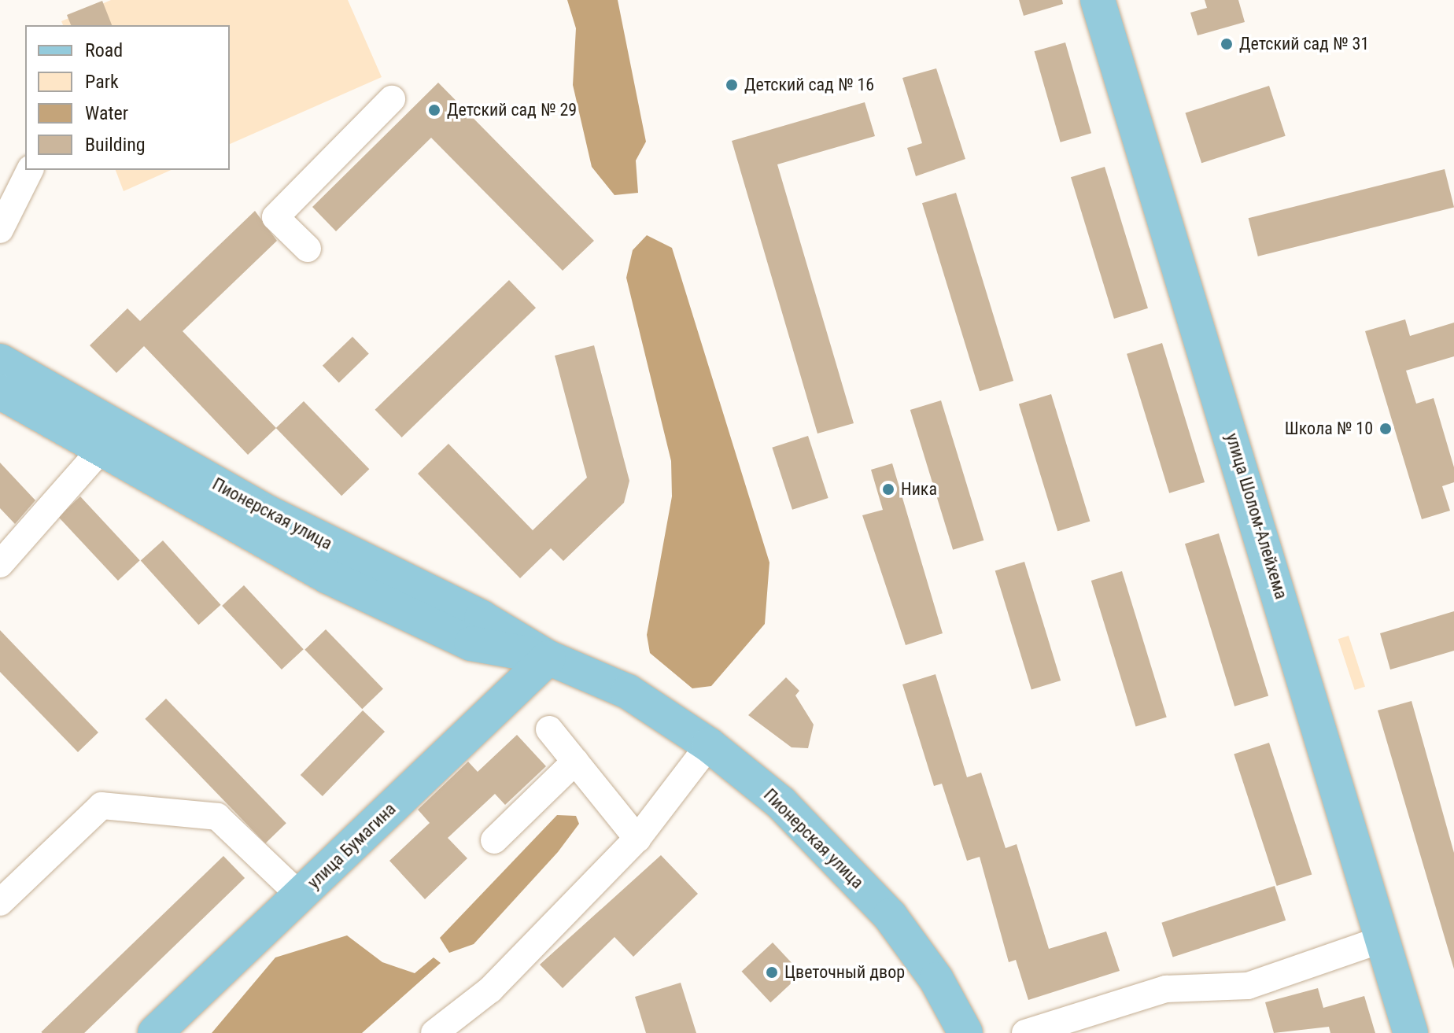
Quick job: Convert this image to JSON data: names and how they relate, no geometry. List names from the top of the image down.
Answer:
{
  "streets": {
    "main road": ["Пионерская улица", "улица Шолом-Алейхема", "улица Бумагина"]
  },
  "crossings": [
    ["Пионерская улица", "улица Бумагина"]
  ],
  "places": [
    "Детский сад № 31",
    "Детский сад № 16",
    "Детский сад № 29",
    "Школа № 10",
    "Ника",
    "Цветочный двор"
  ],
  "legend": [
    "Road",
    "Park",
    "Water",
    "Building"
  ]
}
